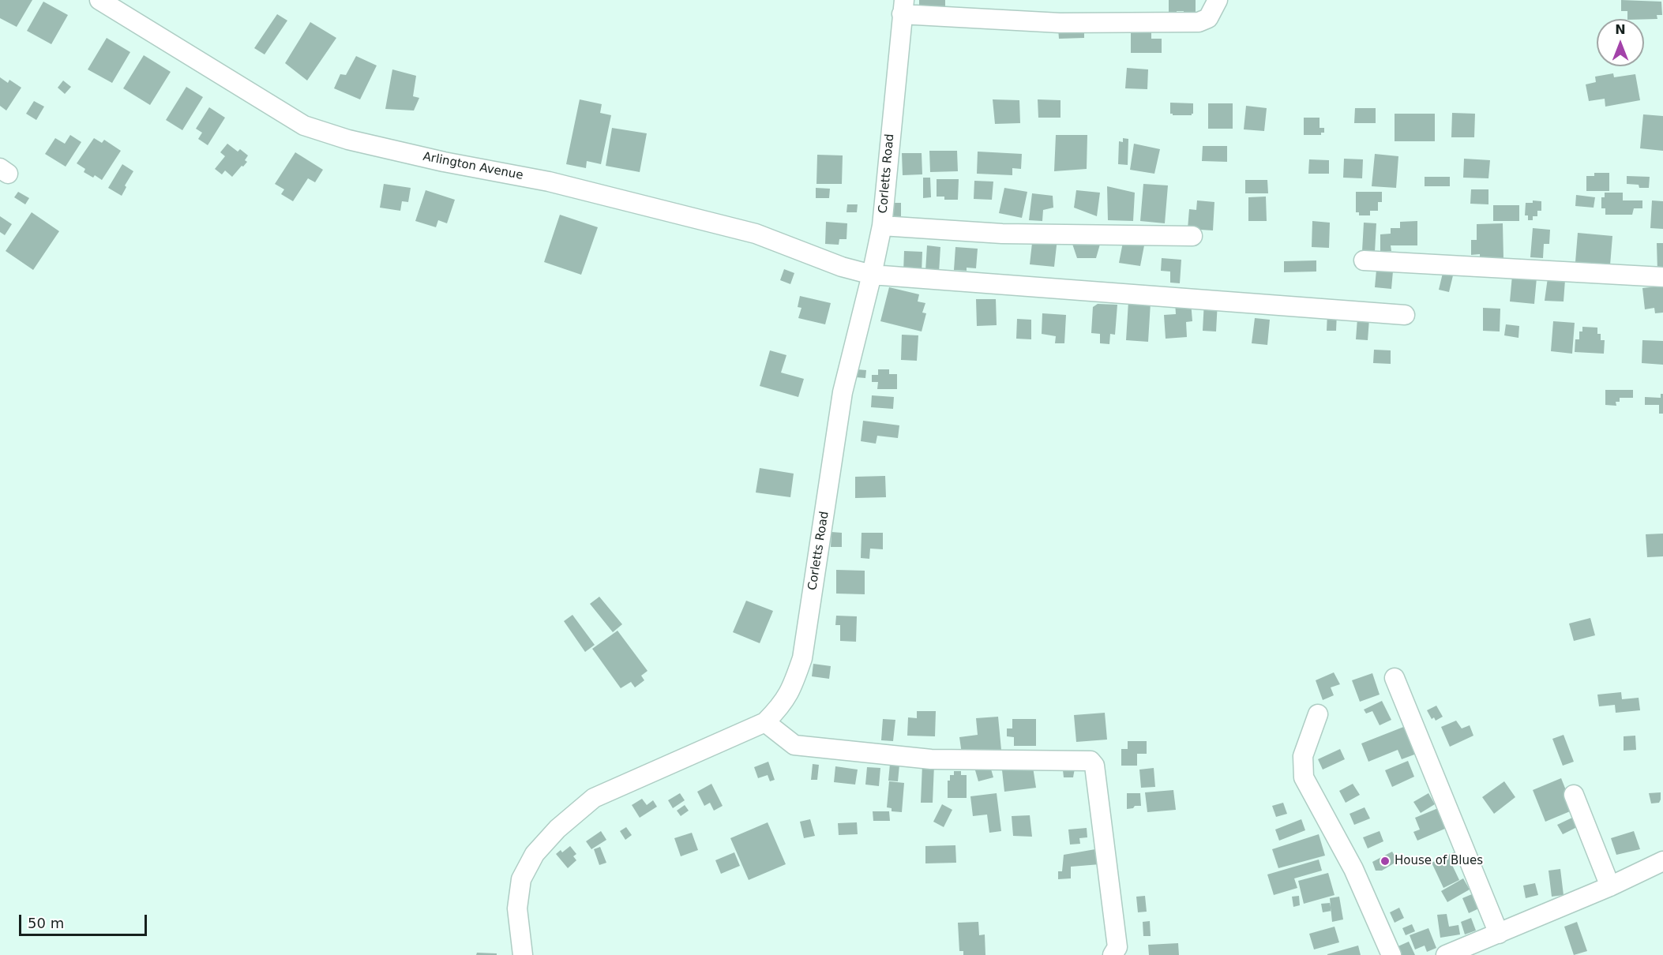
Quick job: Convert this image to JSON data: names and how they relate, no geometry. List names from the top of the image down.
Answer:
{
  "streets": {
    "street": ["Arlington Avenue", "Corletts Road"]
  },
  "crossings": [
    ["Arlington Avenue", "Corletts Road"]
  ],
  "places": ["House of Blues"],
  "scale_bar": "50 m",
  "north": "top"
}
